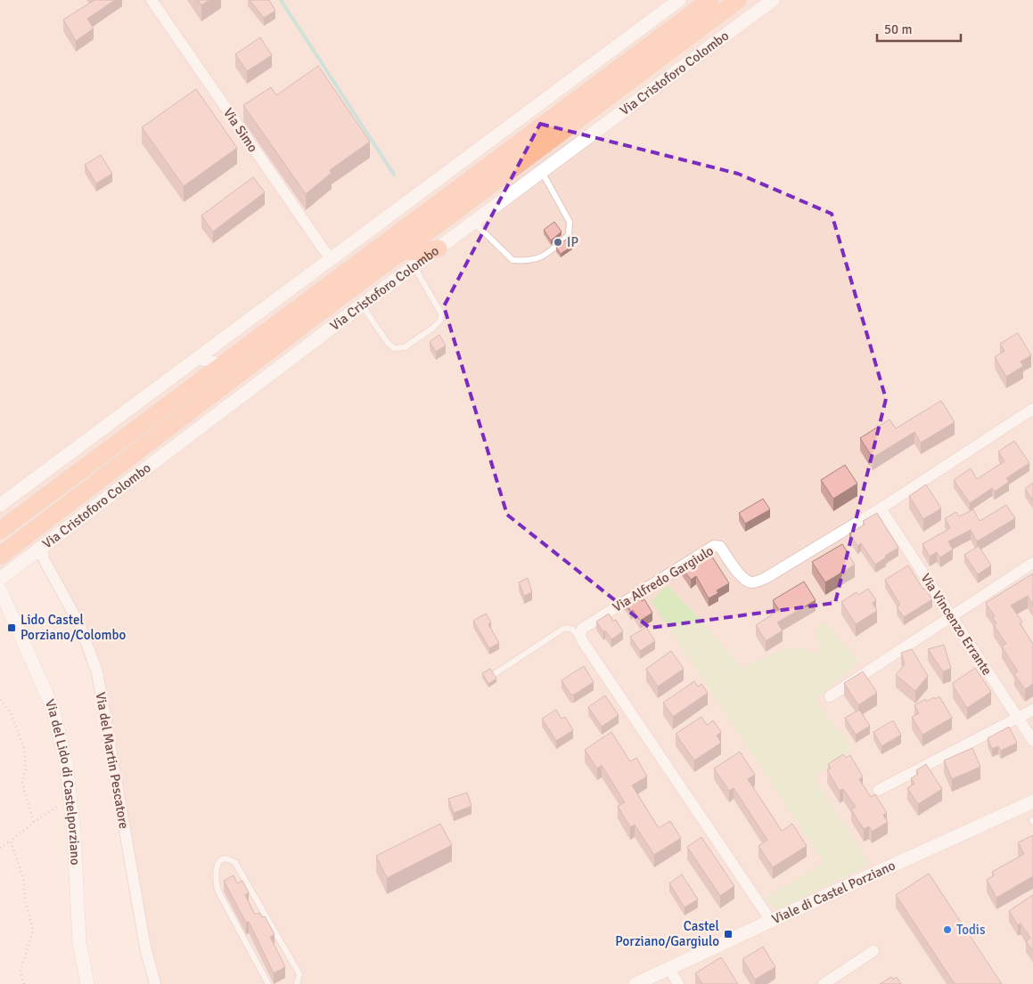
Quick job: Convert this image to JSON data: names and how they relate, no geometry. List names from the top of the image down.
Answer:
{
  "streets": {
    "main road": ["Via Cristoforo Colombo"],
    "street": [
      "Via Simo",
      "Via Alfredo Gargiulo",
      "Via Vincenzo Errante",
      "Via del Martin Pescatore",
      "Via del Lido di Castelporziano",
      "Viale di Castel Porziano"
    ]
  },
  "crossings": [
    ["Via Cristoforo Colombo", "Via del Martin Pescatore"],
    ["Via Alfredo Gargiulo", "Via Vincenzo Errante"]
  ],
  "places": {
    "other": ["IP", "Todis"],
    "transit": ["Lido Castel Porziano/Colombo", "Castel Porziano/Gargiulo"]
  },
  "scale_bar": "50 m"
}
